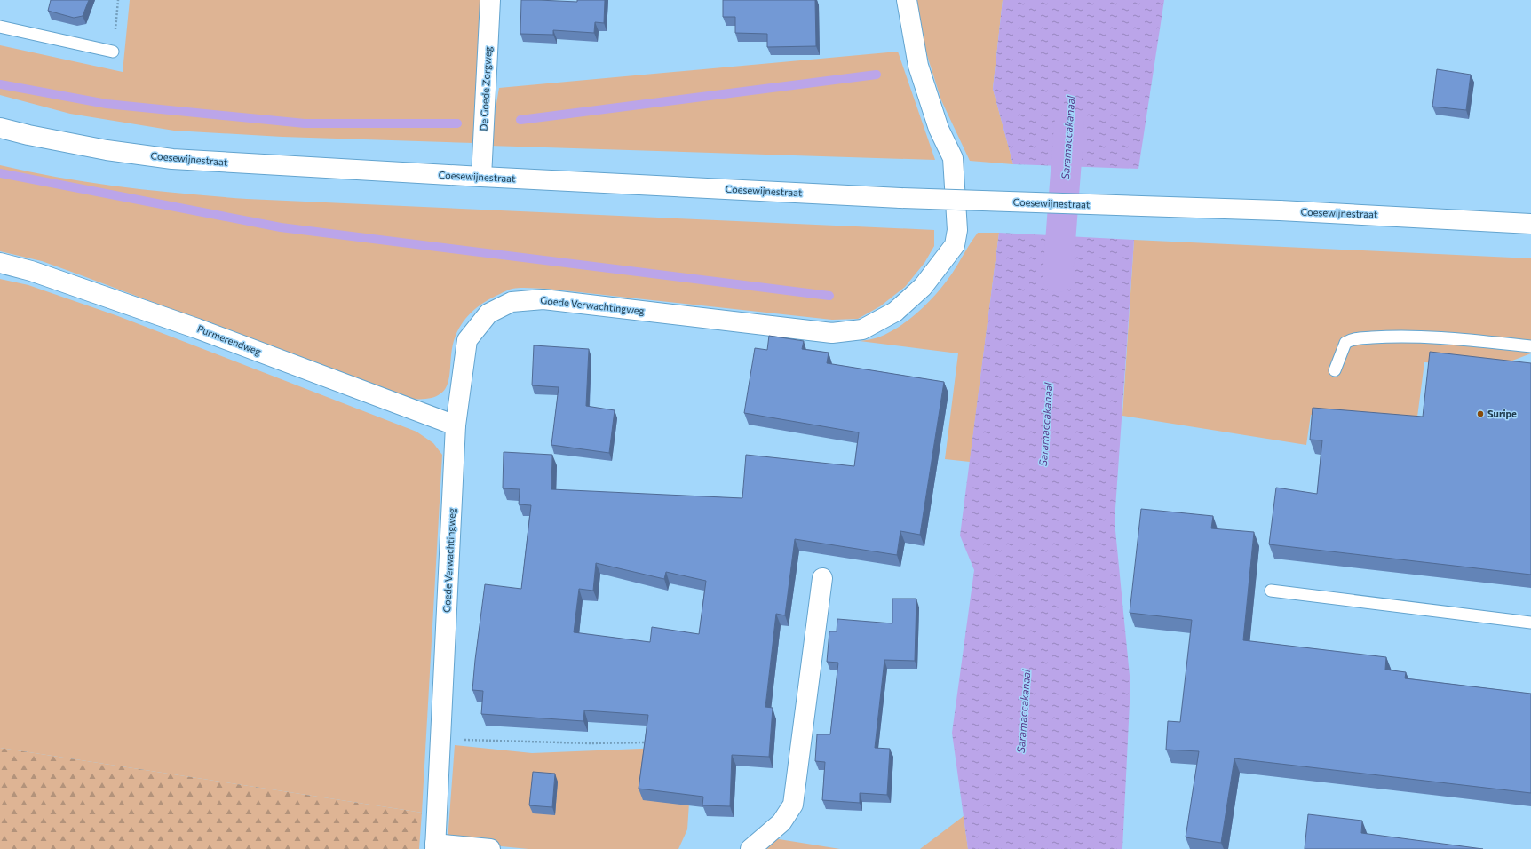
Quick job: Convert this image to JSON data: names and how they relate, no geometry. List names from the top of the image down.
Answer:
{
  "streets": {
    "street": [
      "De Goede Zorgweg",
      "Coesewijnestraat",
      "Goede Verwachtingweg",
      "Purmerendweg"
    ]
  },
  "crossings": [
    ["De Goede Zorgweg", "Coesewijnestraat"],
    ["Goede Verwachtingweg", "Purmerendweg"]
  ],
  "water": ["Saramaccakanaal"],
  "places": ["Suripe"]
}
